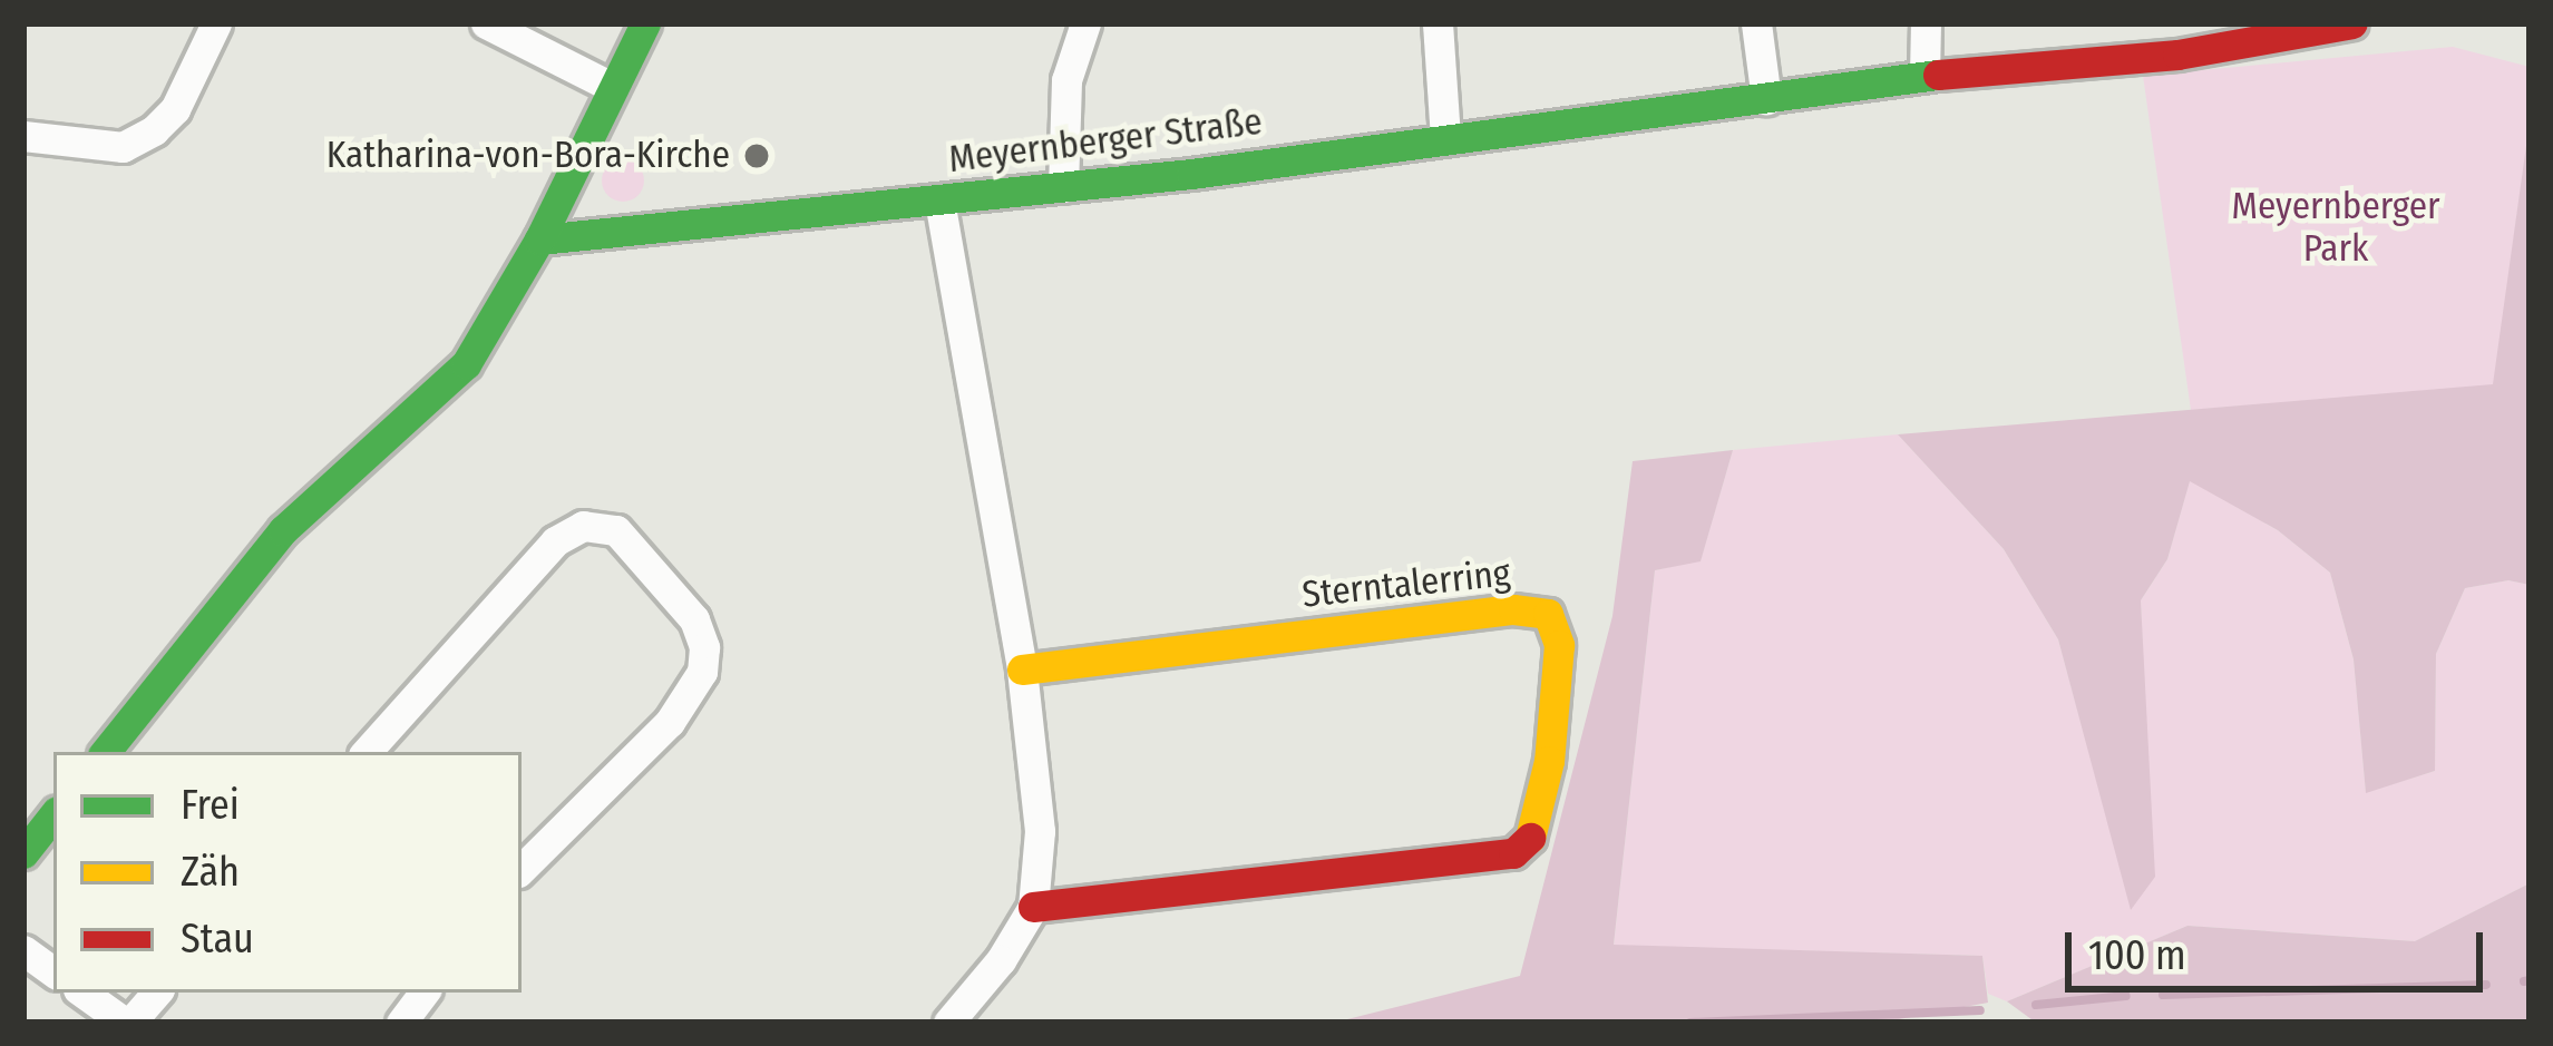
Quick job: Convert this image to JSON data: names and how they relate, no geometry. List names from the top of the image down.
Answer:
{
  "streets": {
    "street": ["Meyernberger Straße", "Sterntalerring"]
  },
  "parks": ["Meyernberger Park"],
  "places": ["Katharina-von-Bora-Kirche"],
  "legend": ["Frei", "Zäh", "Stau"],
  "scale_bar": "100 m"
}
